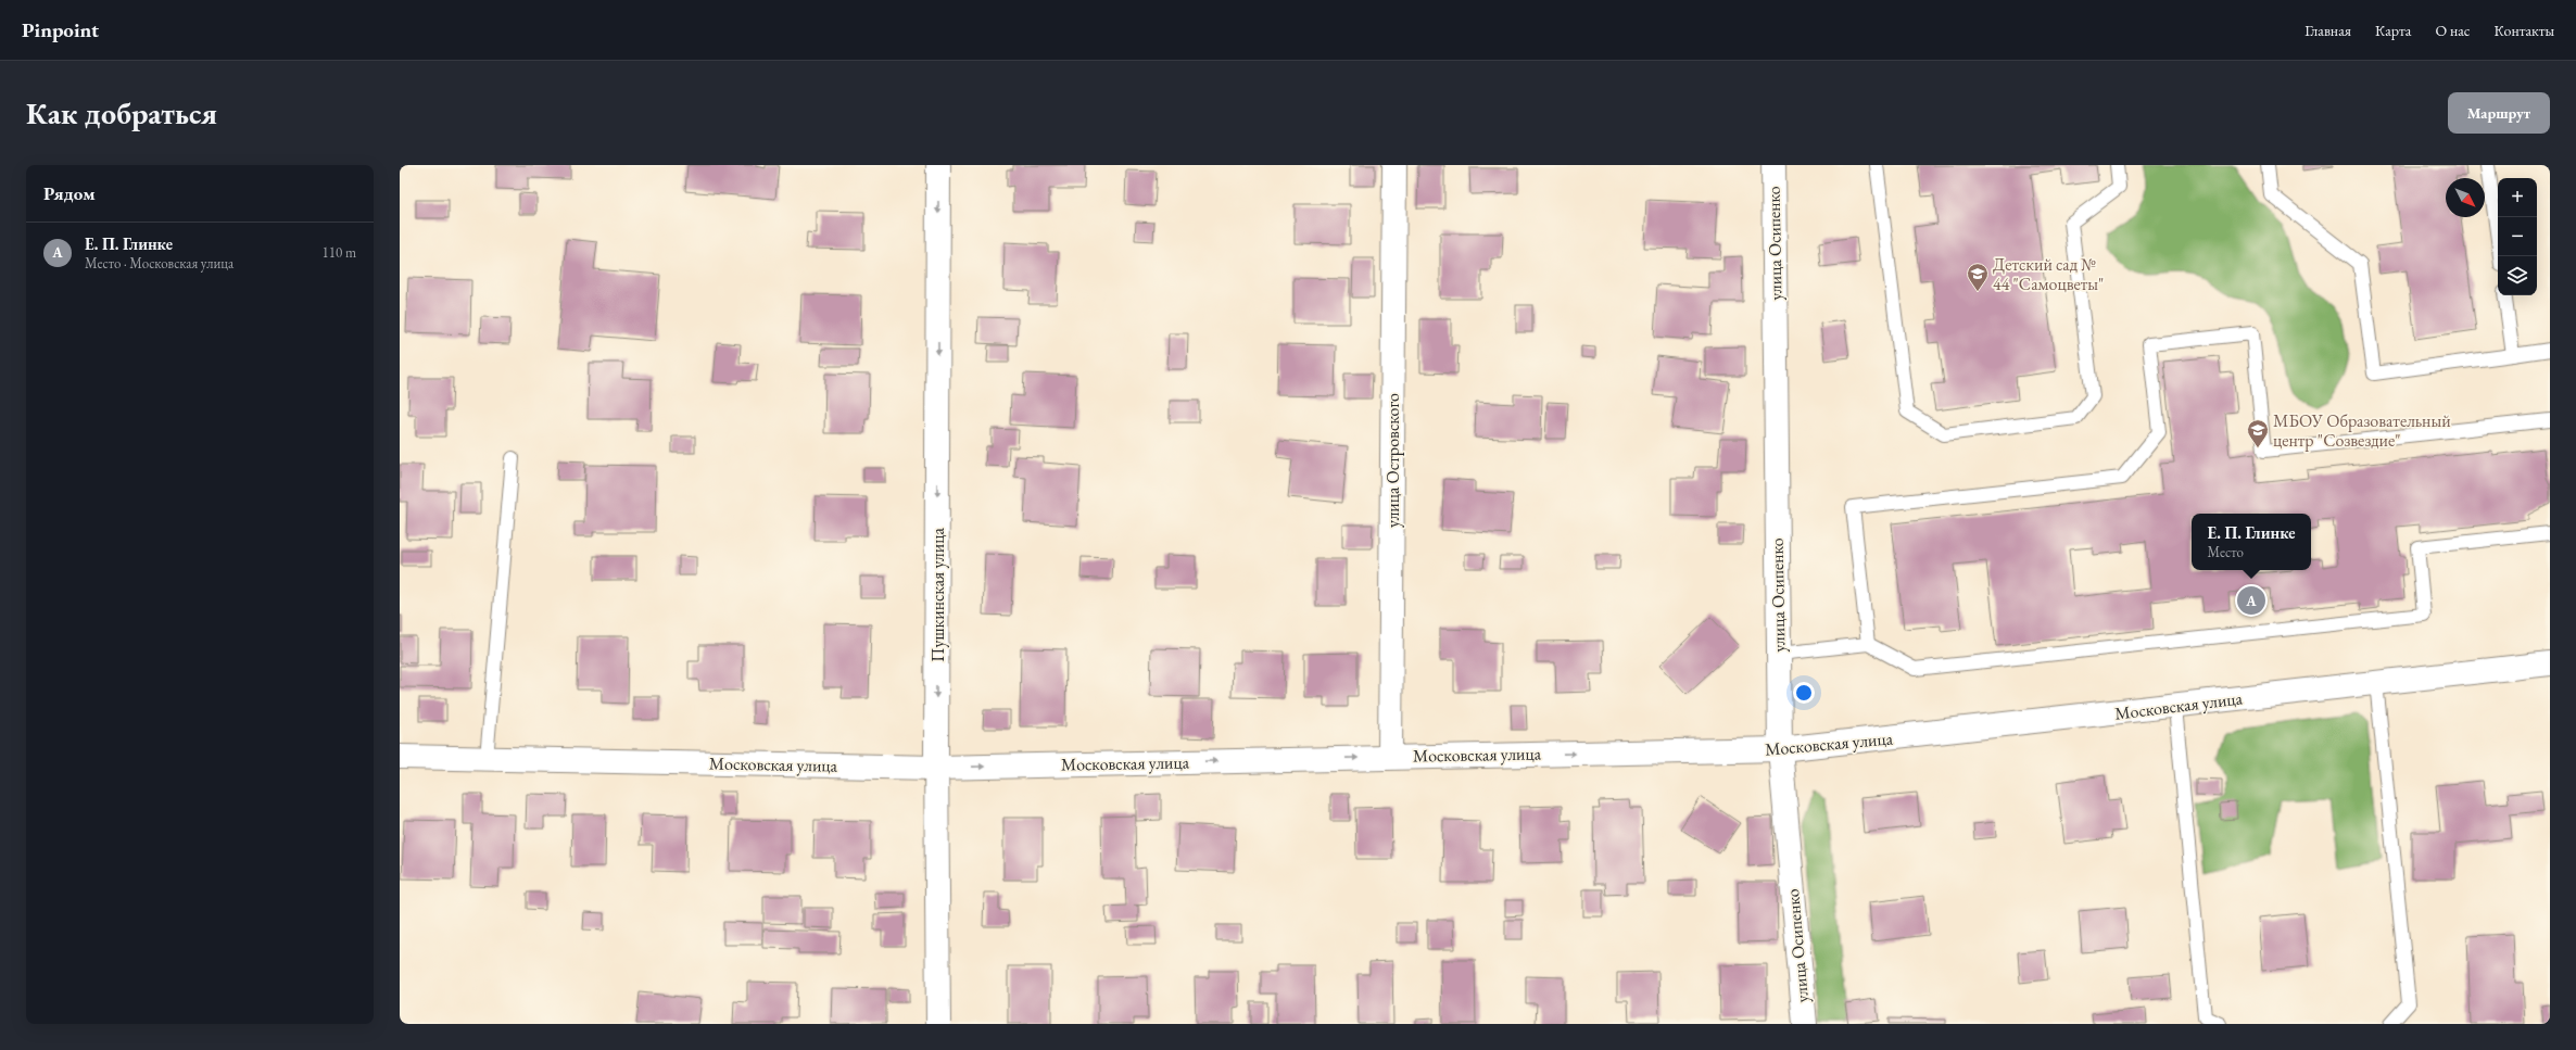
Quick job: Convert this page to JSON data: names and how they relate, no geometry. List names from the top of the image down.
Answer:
{
  "streets": {
    "street": [
      "улица Осипенко",
      "улица Островского",
      "Пушкинская улица",
      "Московская улица"
    ]
  },
  "crossings": [
    ["улица Осипенко", "Московская улица"],
    ["улица Островского", "Московская улица"],
    ["Пушкинская улица", "Московская улица"]
  ],
  "one_way": ["Пушкинская улица", "Московская улица"],
  "places": {
    "school or university": ["Детский сад № 44 \"Самоцветы\"", "МБОУ Образовательный центр \"Созвездие\""]
  },
  "north": "bottom right",
  "page": {
    "header": "Pinpoint",
    "nav": [
      "Главная",
      "Карта",
      "О нас",
      "Контакты"
    ],
    "buttons": "Маршрут",
    "title": "Как добраться",
    "heading": "Рядом",
    "map_buttons": ["+", "−"],
    "list": [
      {
        "mark": "A",
        "name": "Е. П. Глинке",
        "note": "Место · Московская улица",
        "value": "110 m"
      }
    ],
    "popup": ["Е. П. Глинке", "Место"],
    "pins": "A"
  }
}
